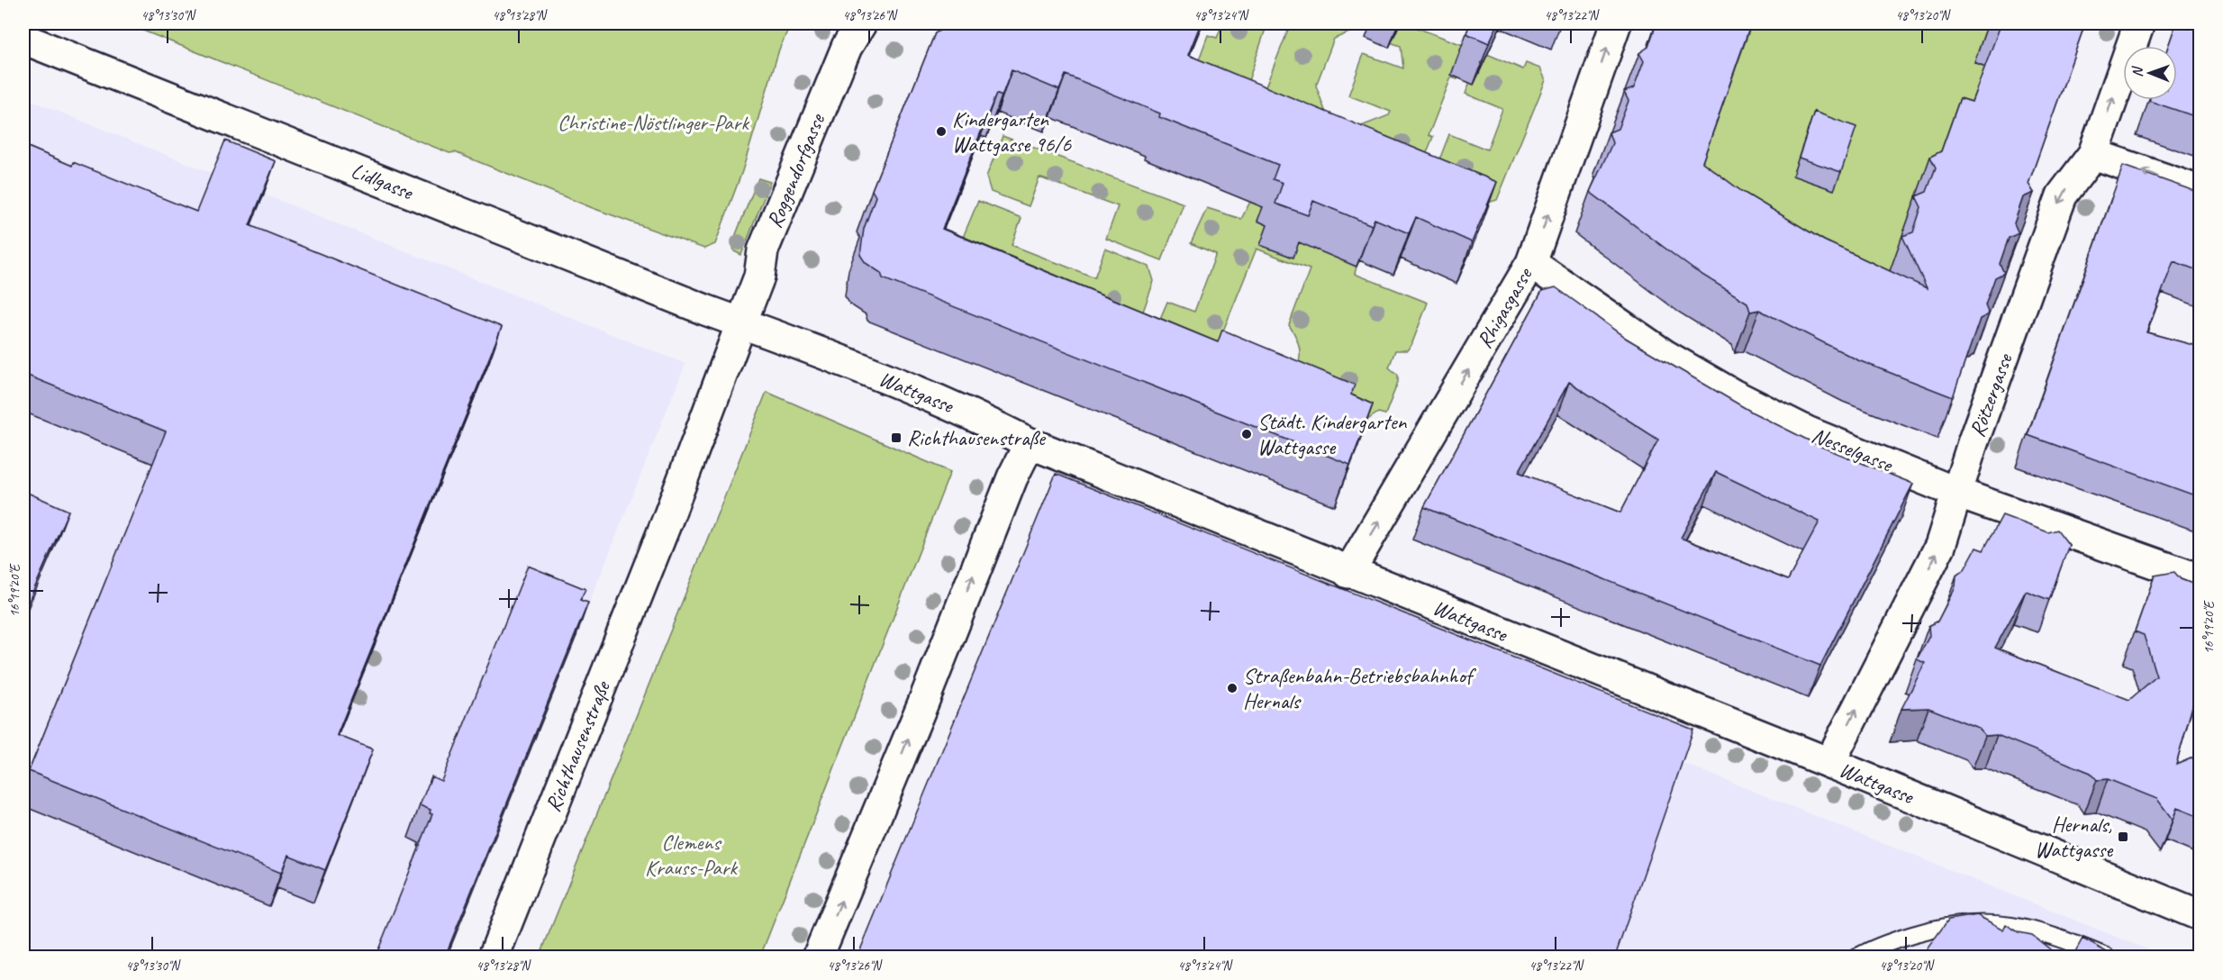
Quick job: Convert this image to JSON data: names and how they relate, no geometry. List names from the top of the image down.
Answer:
{
  "streets": {
    "street": [
      "Roggendorfgasse",
      "Lidlgasse",
      "Rhigasgasse",
      "Wattgasse",
      "Rötzergasse",
      "Nesselgasse",
      "Richthausenstraße"
    ]
  },
  "crossings": [
    ["Roggendorfgasse", "Lidlgasse"],
    ["Roggendorfgasse", "Wattgasse"],
    ["Roggendorfgasse", "Richthausenstraße"],
    ["Lidlgasse", "Wattgasse"],
    ["Lidlgasse", "Richthausenstraße"],
    ["Rhigasgasse", "Wattgasse"],
    ["Rhigasgasse", "Nesselgasse"],
    ["Wattgasse", "Rötzergasse"],
    ["Wattgasse", "Richthausenstraße"],
    ["Rötzergasse", "Nesselgasse"]
  ],
  "one_way": ["Rhigasgasse"],
  "parks": ["Christine-Nöstlinger-Park", "Clemens Krauss-Park"],
  "places": {
    "other": ["Kindergarten Wattgasse 96/6", "Städt. Kindergarten Wattgasse", "Straßenbahn-Betriebsbahnhof Hernals"],
    "transit": ["Richthausenstraße", "Hernals, Wattgasse"]
  },
  "north": "left",
  "coordinates": [
    "48°13'30\"N",
    "48°13'28\"N",
    "48°13'26\"N",
    "48°13'24\"N",
    "48°13'22\"N",
    "48°13'20\"N",
    "16°19'20\"E"
  ]
}
